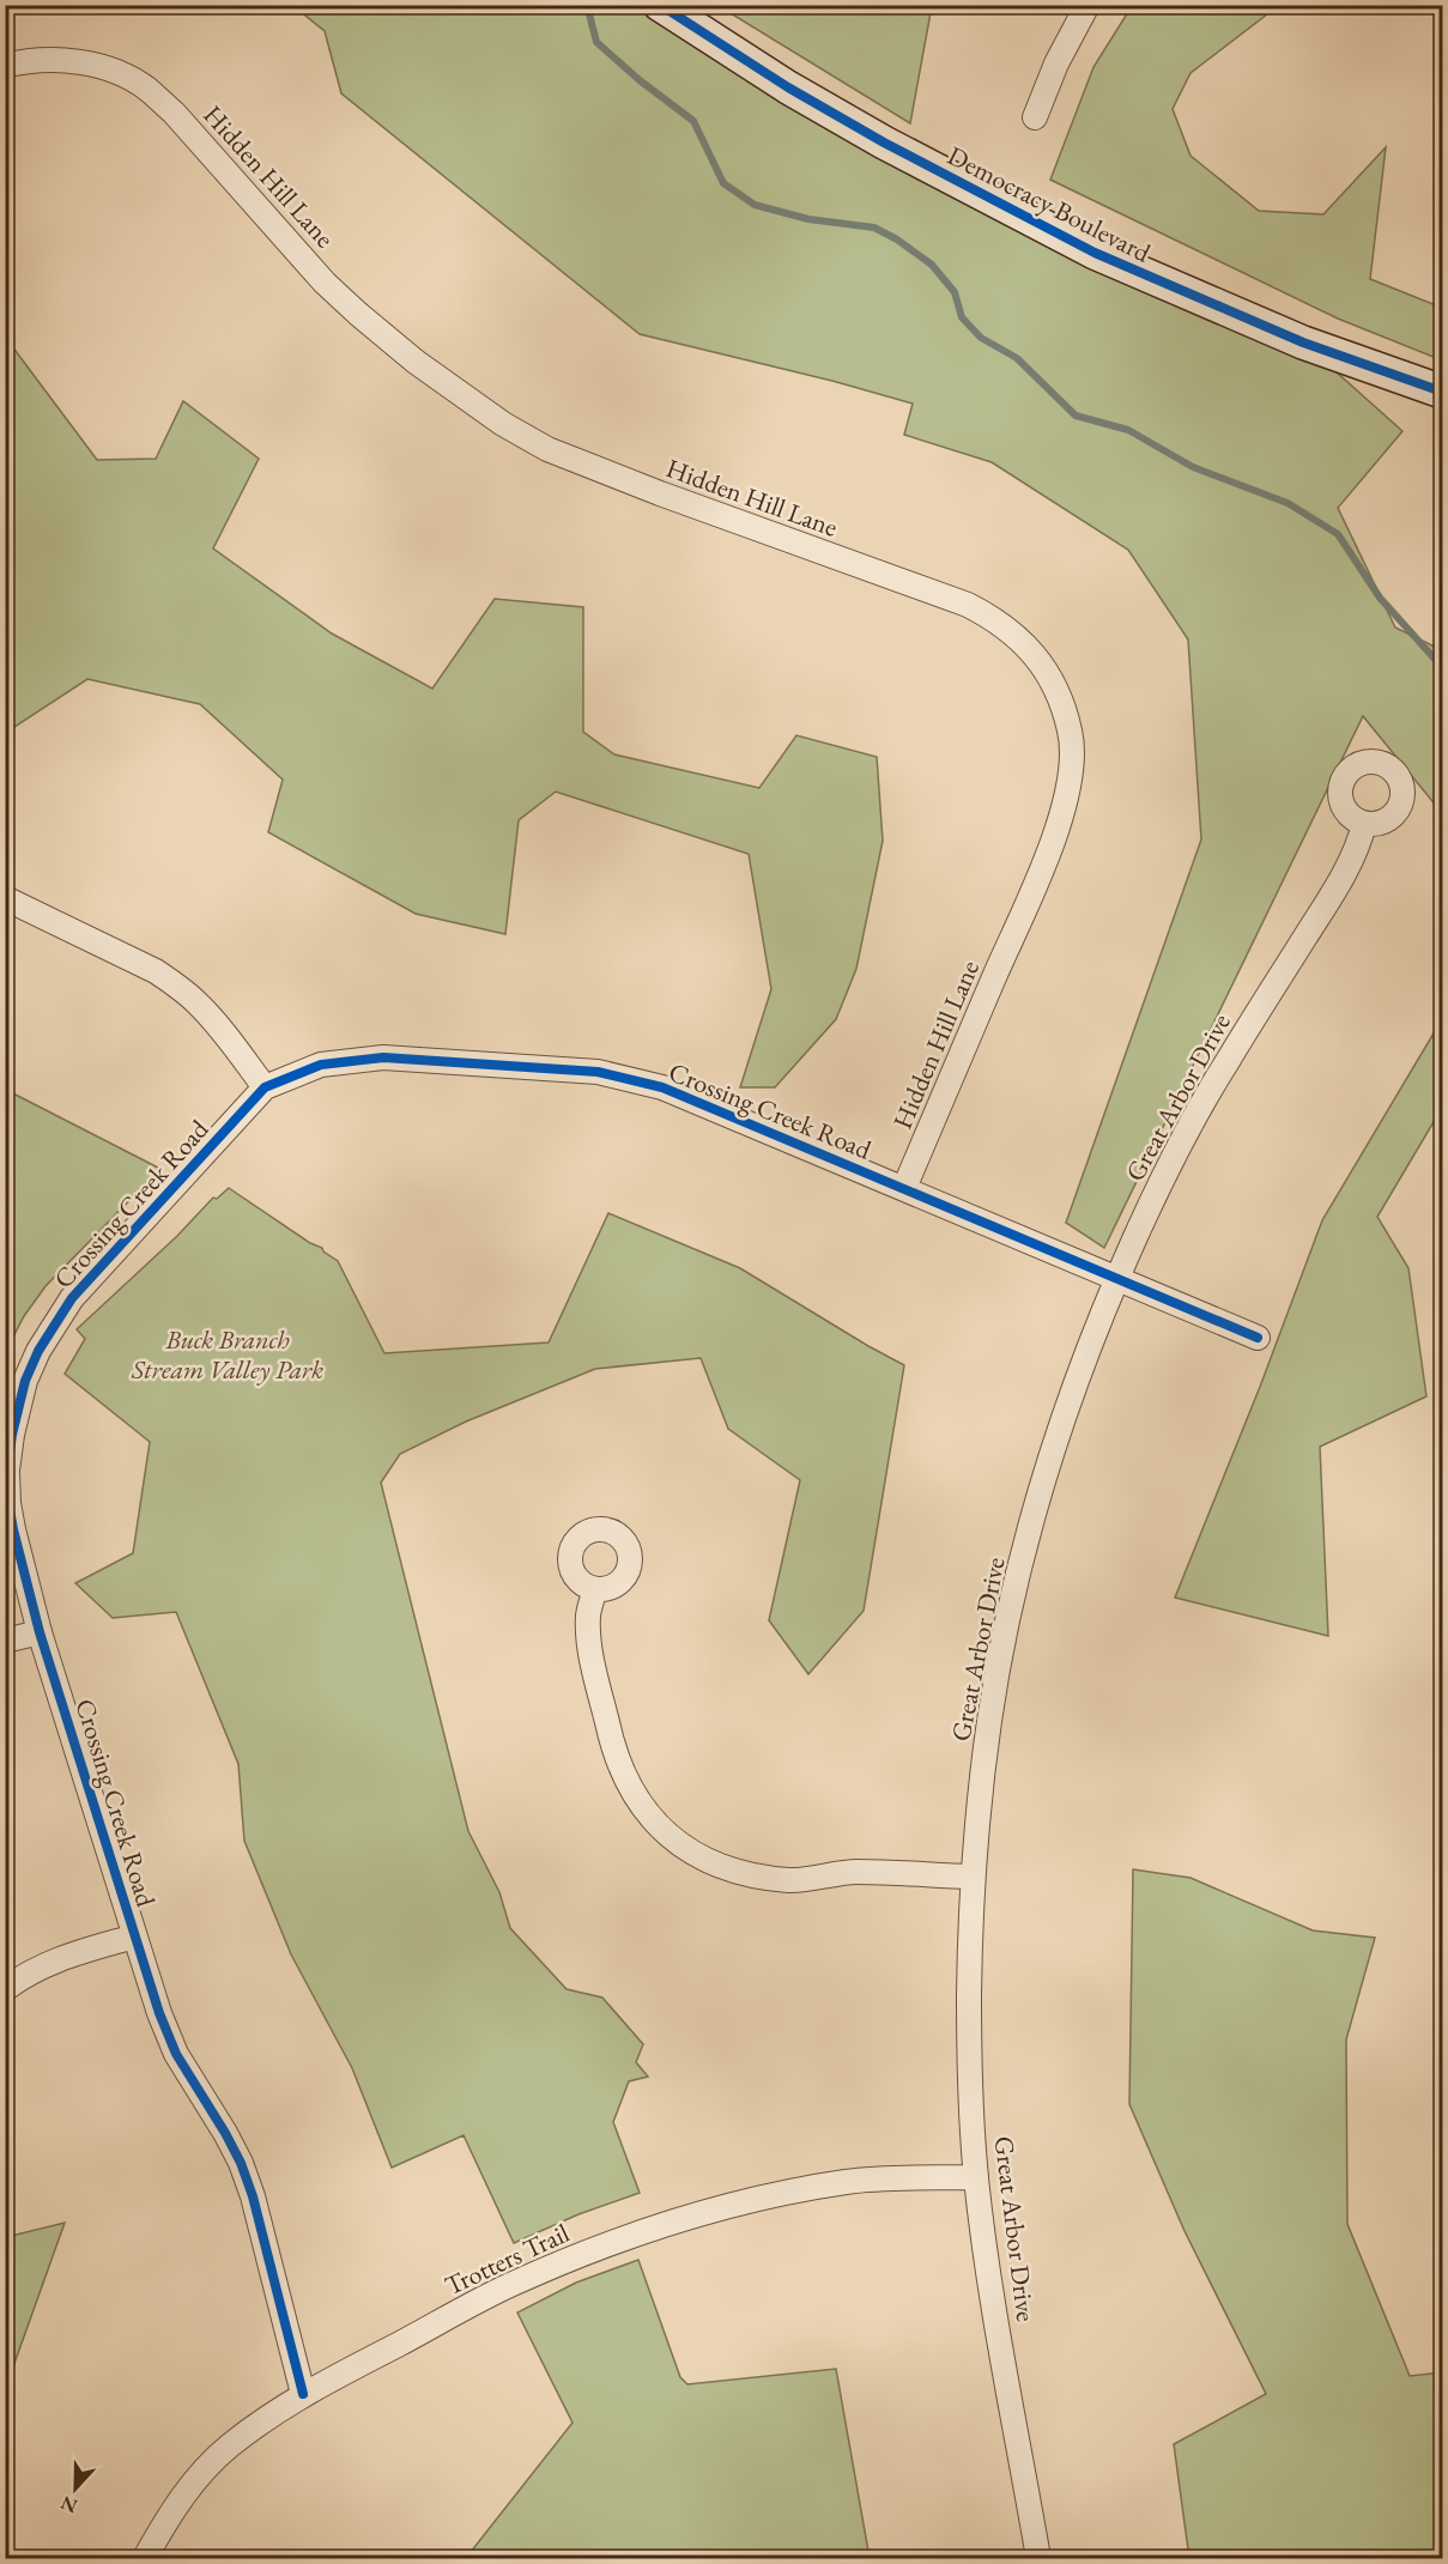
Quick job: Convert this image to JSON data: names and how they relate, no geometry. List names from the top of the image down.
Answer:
{
  "streets": {
    "main road": ["Democracy Boulevard"],
    "street": [
      "Hidden Hill Lane",
      "Great Arbor Drive",
      "Crossing Creek Road",
      "Trotters Trail"
    ]
  },
  "crossings": [
    ["Hidden Hill Lane", "Crossing Creek Road"],
    ["Great Arbor Drive", "Crossing Creek Road"],
    ["Great Arbor Drive", "Trotters Trail"],
    ["Crossing Creek Road", "Trotters Trail"]
  ],
  "parks": ["Buck Branch Stream Valley Park"],
  "north": "bottom"
}
